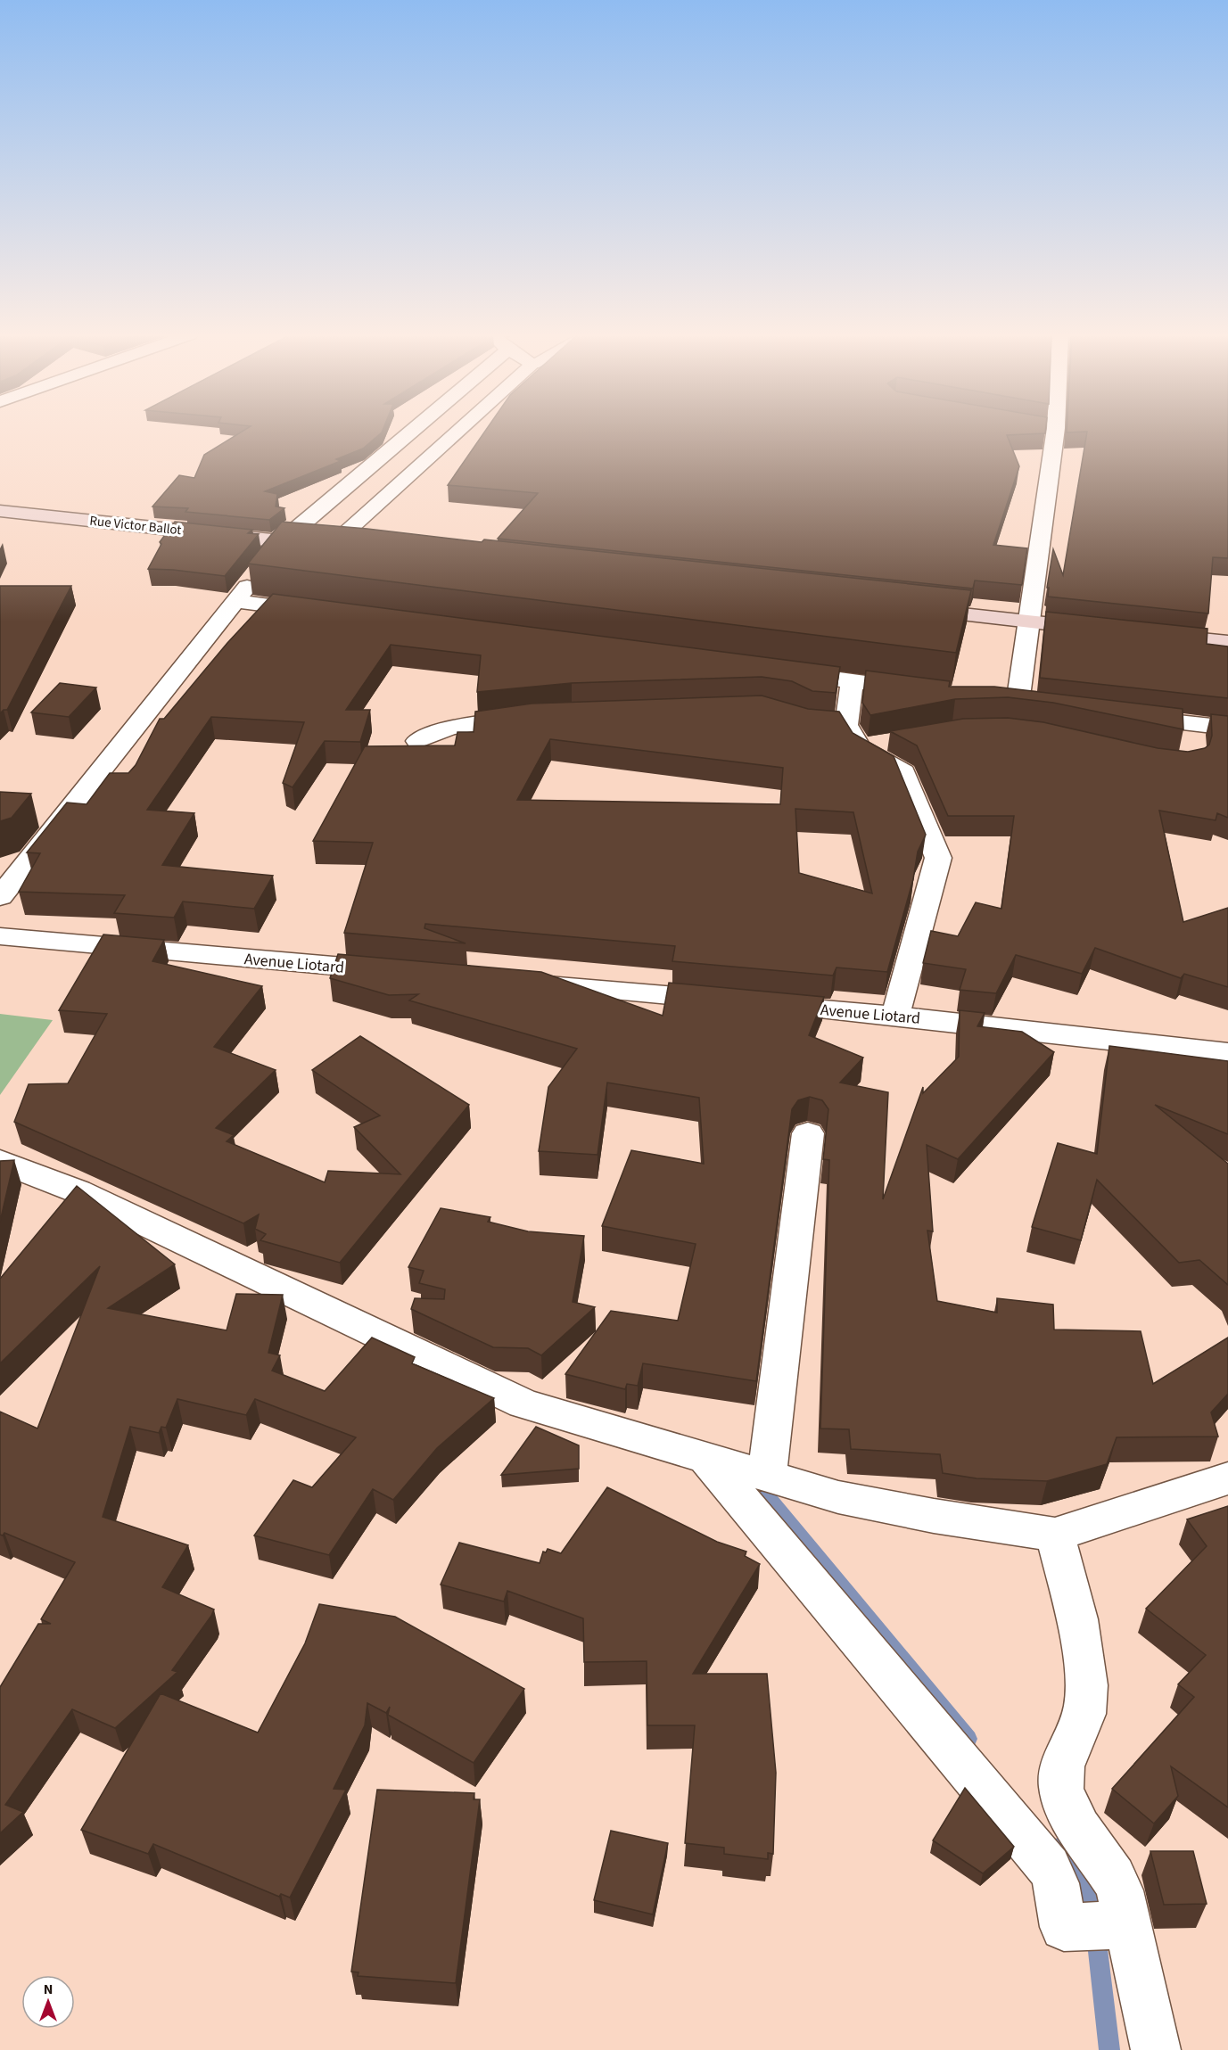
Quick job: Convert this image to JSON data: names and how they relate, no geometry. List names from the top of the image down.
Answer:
{
  "streets": {
    "main road": ["Rue Victor Ballot"],
    "street": ["Avenue Liotard"]
  },
  "north": "top"
}
